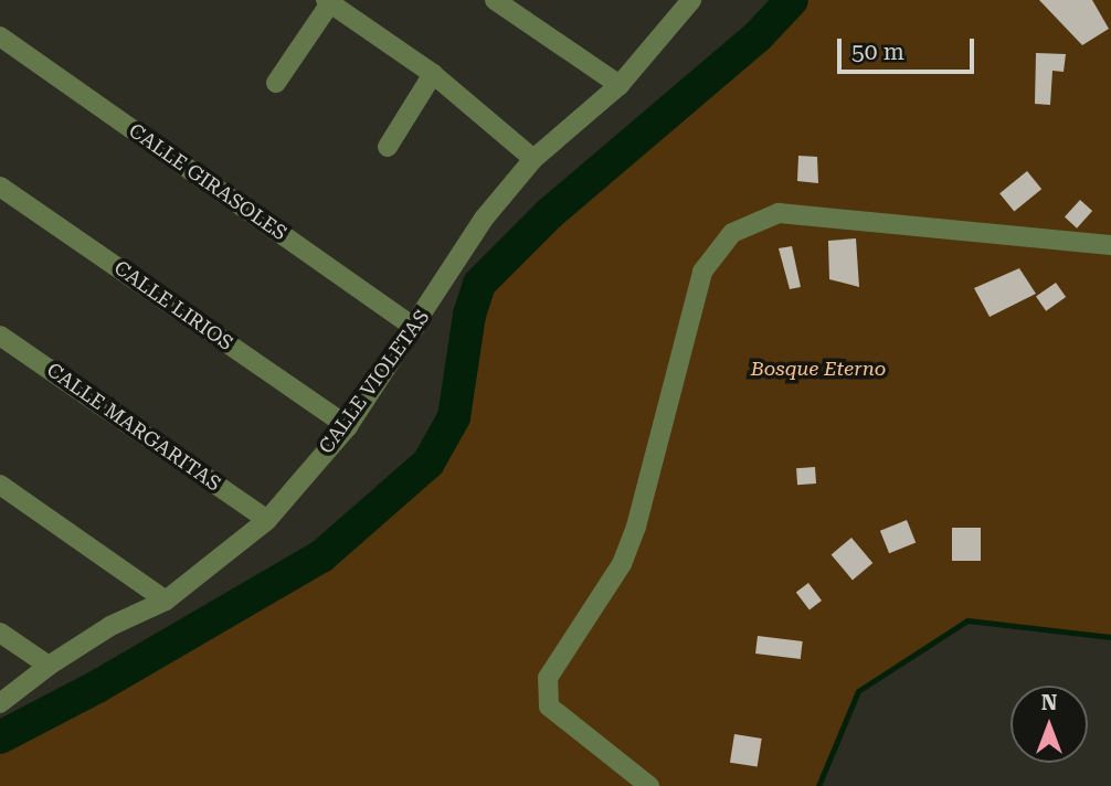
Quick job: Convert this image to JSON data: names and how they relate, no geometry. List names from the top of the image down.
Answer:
{
  "streets": {
    "street": [
      "CALLE GIRASOLES",
      "CALLE LIRIOS",
      "CALLE VIOLETAS",
      "CALLE MARGARITAS"
    ]
  },
  "crossings": [
    ["CALLE GIRASOLES", "CALLE VIOLETAS"],
    ["CALLE LIRIOS", "CALLE VIOLETAS"],
    ["CALLE VIOLETAS", "CALLE MARGARITAS"]
  ],
  "parks": ["Bosque Eterno"],
  "scale_bar": "50 m",
  "north": "top"
}
